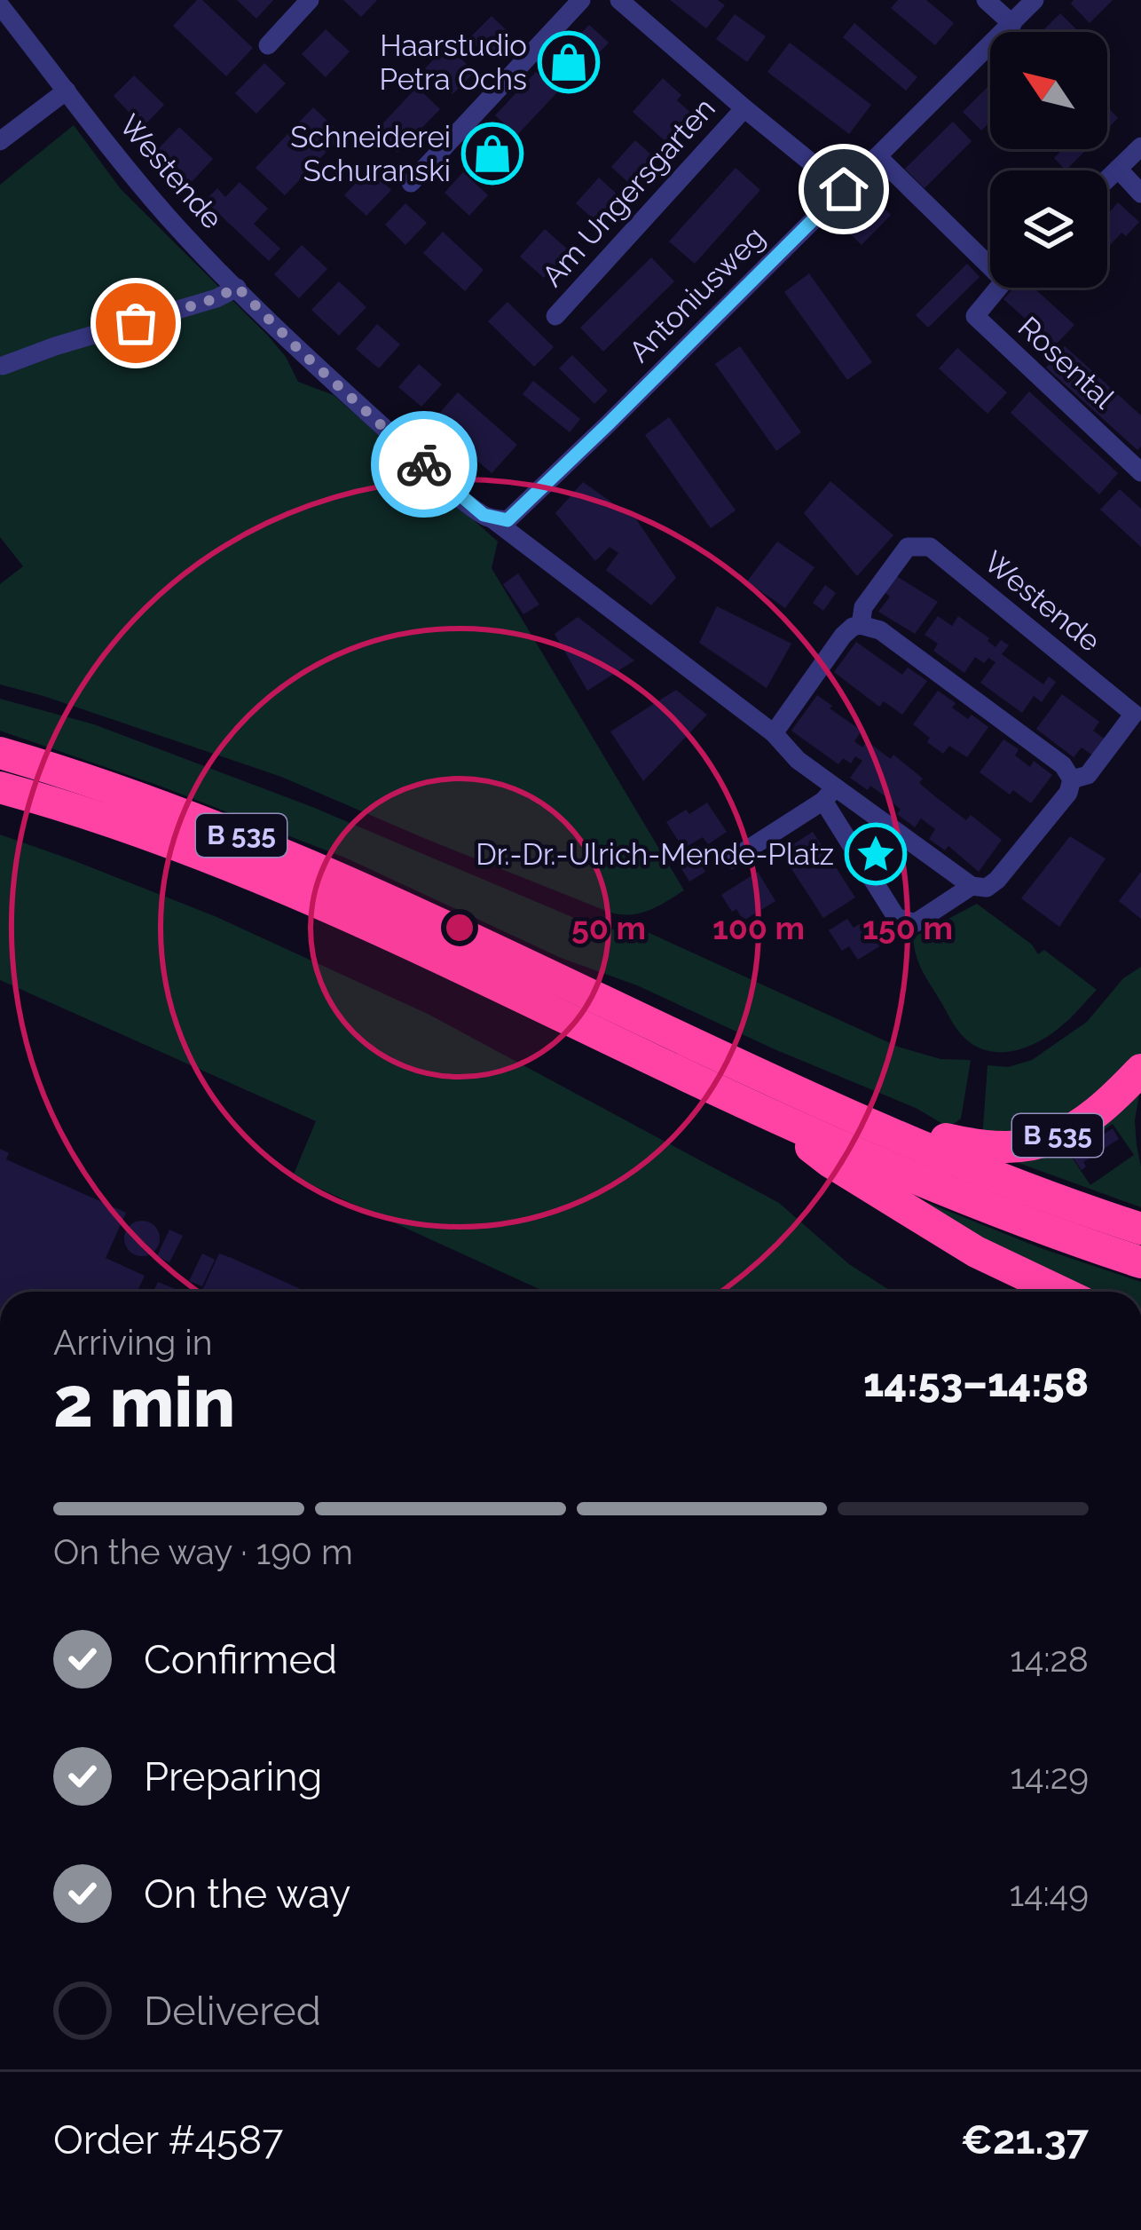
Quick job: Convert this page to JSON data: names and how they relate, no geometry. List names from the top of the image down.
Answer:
{
  "streets": {
    "highway": ["B 535"],
    "street": [
      "Westende",
      "Am Ungersgarten",
      "Antoniusweg",
      "Rosental"
    ]
  },
  "crossings": [
    ["Westende", "Antoniusweg"],
    ["Am Ungersgarten", "Antoniusweg"],
    ["Antoniusweg", "Rosental"]
  ],
  "places": {
    "shop": ["Haarstudio Petra Ochs", "Schneiderei Schuranski"],
    "place": ["Dr.-Dr.-Ulrich-Mende-Platz"]
  },
  "north": "top left",
  "page": {
    "heading": ["2 min", "Arriving in", "14:53–14:58"],
    "panel": ["Order #4587", "€21.37"],
    "bar": "On the way · 190 m",
    "list": [
      ["Confirmed", "14:28"],
      ["Preparing", "14:29"],
      ["On the way", "14:49"],
      "Delivered"
    ]
  },
  "rings": ["50 m", "100 m", "150 m"]
}
